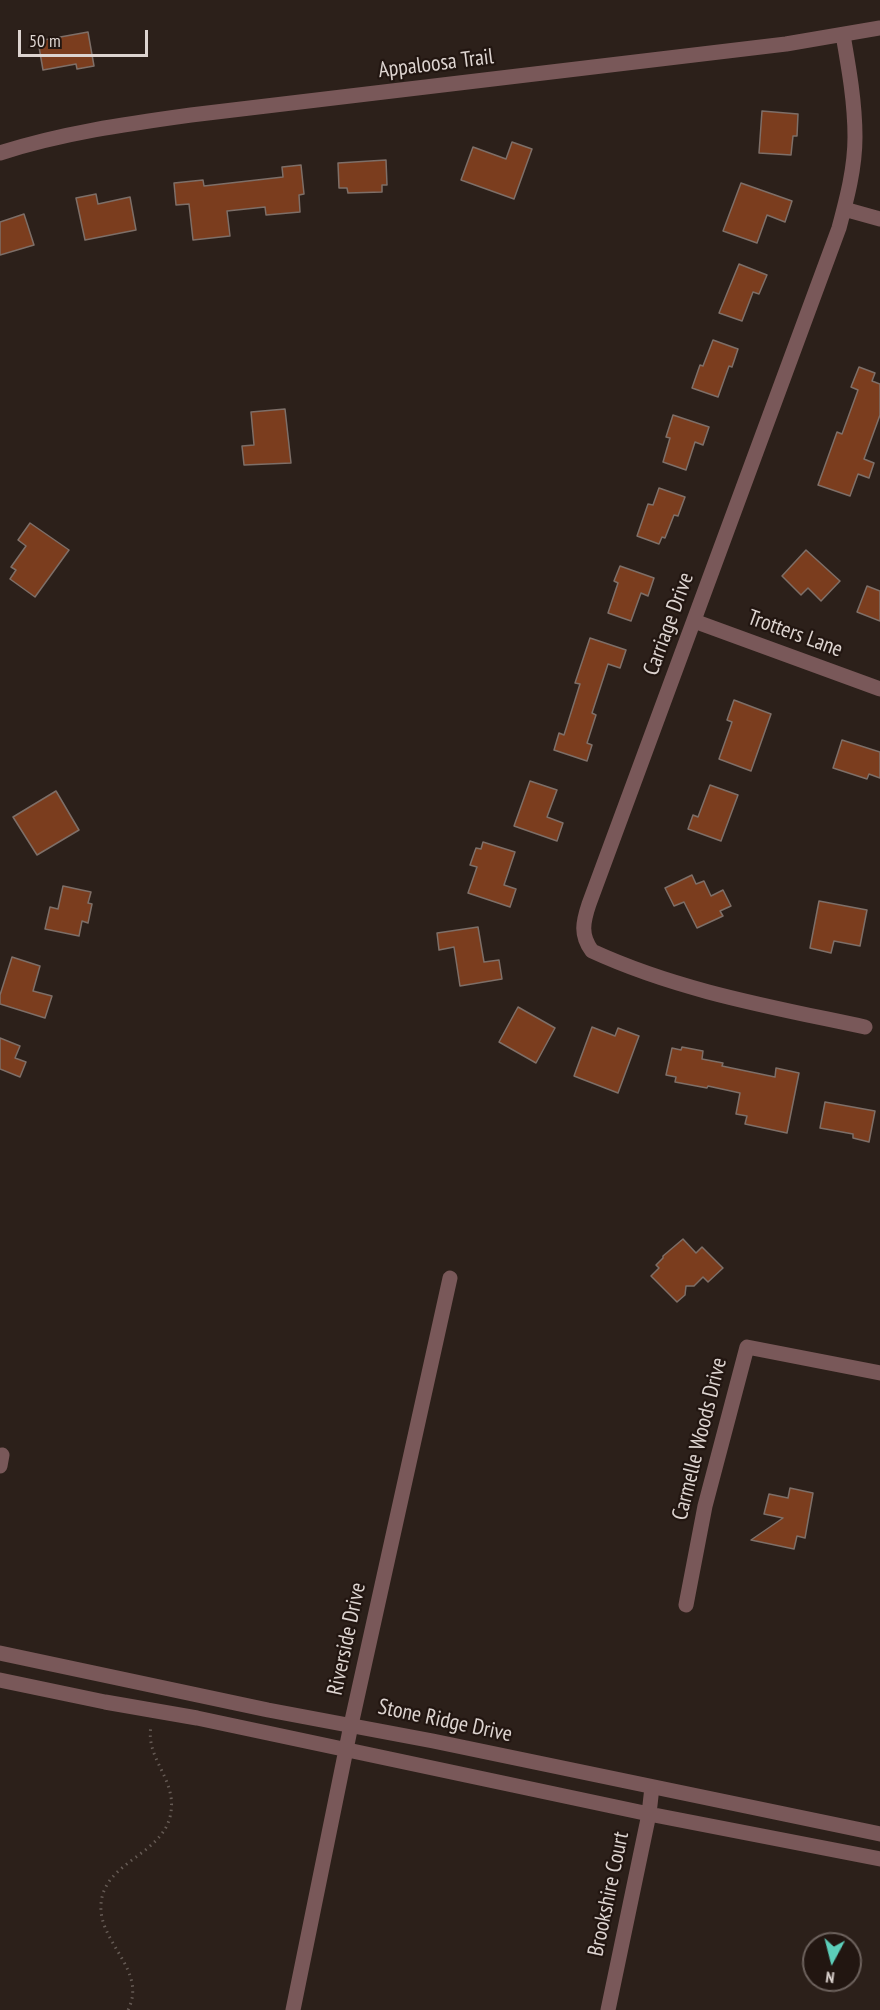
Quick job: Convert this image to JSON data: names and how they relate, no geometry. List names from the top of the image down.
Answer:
{
  "streets": {
    "street": [
      "Appaloosa Trail",
      "Carriage Drive",
      "Trotters Lane",
      "Carmelle Woods Drive",
      "Riverside Drive",
      "Stone Ridge Drive",
      "Brookshire Court"
    ]
  },
  "crossings": [
    ["Appaloosa Trail", "Carriage Drive"],
    ["Carriage Drive", "Trotters Lane"],
    ["Riverside Drive", "Stone Ridge Drive"],
    ["Stone Ridge Drive", "Brookshire Court"]
  ],
  "scale_bar": "50 m",
  "north": "bottom"
}
